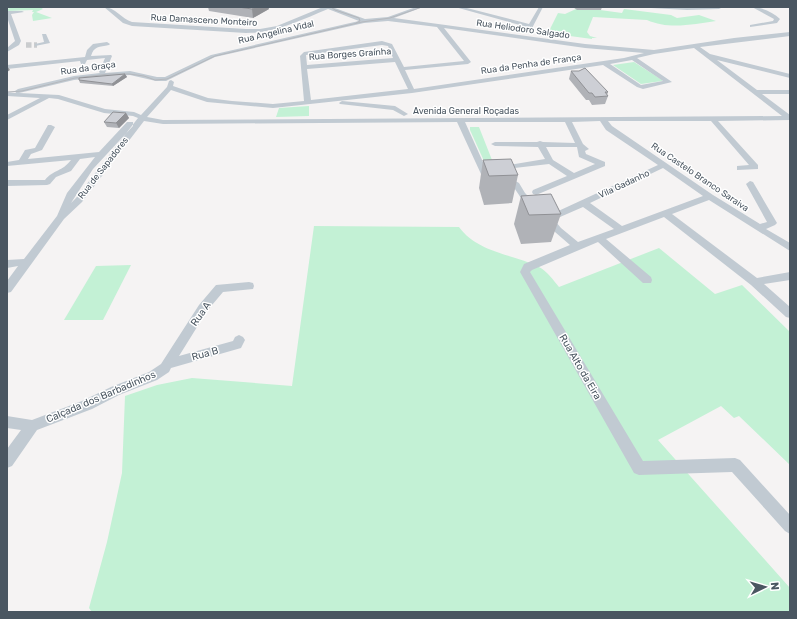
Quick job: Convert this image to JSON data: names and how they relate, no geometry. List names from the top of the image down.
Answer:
{
  "streets": {
    "street": [
      "Rua Damasceno Monteiro",
      "Rua Heliodoro Salgado",
      "Rua Angelina Vidal",
      "Rua Borges Graínha",
      "Rua da Penha de França",
      "Rua da Graça",
      "Avenida General Roçadas",
      "Rua de Sapadores",
      "Rua Castelo Branco Saraiva",
      "Vila Gadanho",
      "Rua A",
      "Rua B",
      "Rua Alto da Eira",
      "Calçada dos Barbadinhos"
    ]
  },
  "crossings": [
    ["Rua Heliodoro Salgado", "Rua Angelina Vidal"],
    ["Rua Heliodoro Salgado", "Rua da Penha de França"],
    ["Rua Angelina Vidal", "Rua da Graça"],
    ["Rua da Penha de França", "Rua de Sapadores"],
    ["Rua da Graça", "Avenida General Roçadas"],
    ["Avenida General Roçadas", "Rua de Sapadores"],
    ["Avenida General Roçadas", "Rua Castelo Branco Saraiva"],
    ["Rua Castelo Branco Saraiva", "Vila Gadanho"],
    ["Rua A", "Rua B"],
    ["Rua A", "Calçada dos Barbadinhos"],
    ["Rua B", "Calçada dos Barbadinhos"]
  ],
  "north": "right"
}
